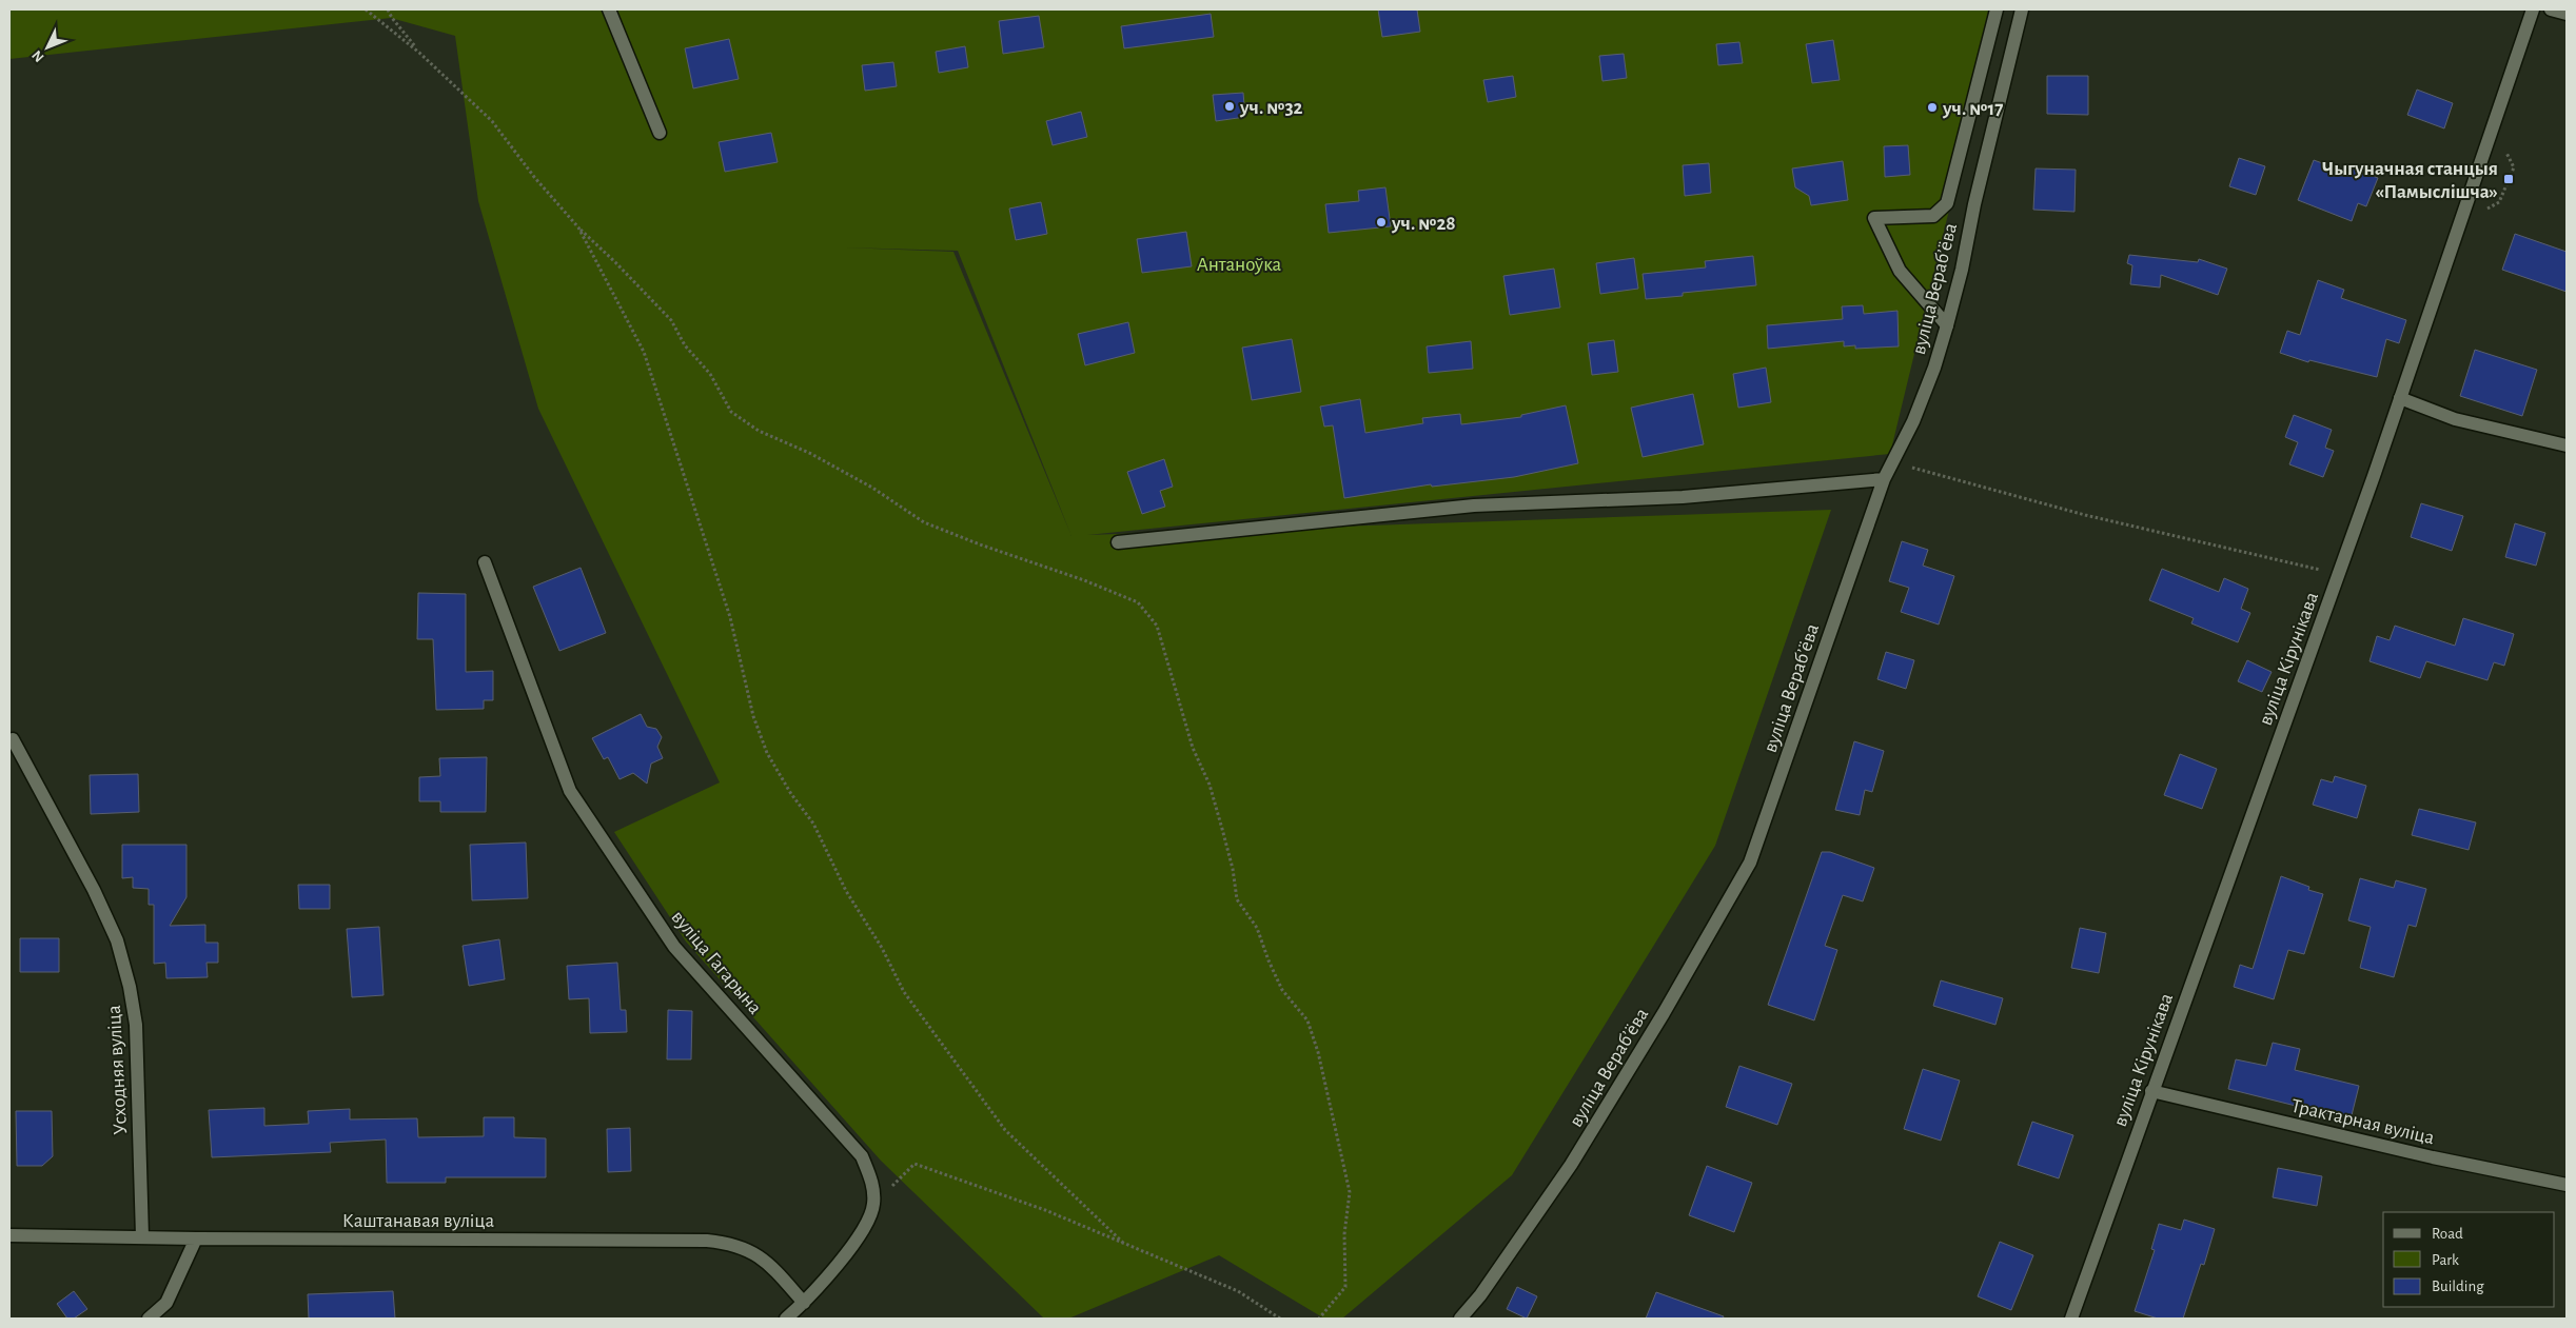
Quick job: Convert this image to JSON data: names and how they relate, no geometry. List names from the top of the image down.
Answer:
{
  "streets": {
    "street": [
      "вуліца Верабʼёва",
      "вуліца Кірунікава",
      "вуліца Гагарына",
      "Усходняя вуліца",
      "Трактарная вуліца",
      "Каштанавая вуліца"
    ]
  },
  "crossings": [
    ["вуліца Кірунікава", "Трактарная вуліца"],
    ["Усходняя вуліца", "Каштанавая вуліца"]
  ],
  "parks": ["Антаноўка"],
  "places": {
    "other": ["уч. №32", "уч. №17", "уч. №28"],
    "transit": ["Чыгуначная станцыя «Памыслішча»"]
  },
  "legend": ["Road", "Park", "Building"],
  "north": "bottom left"
}
